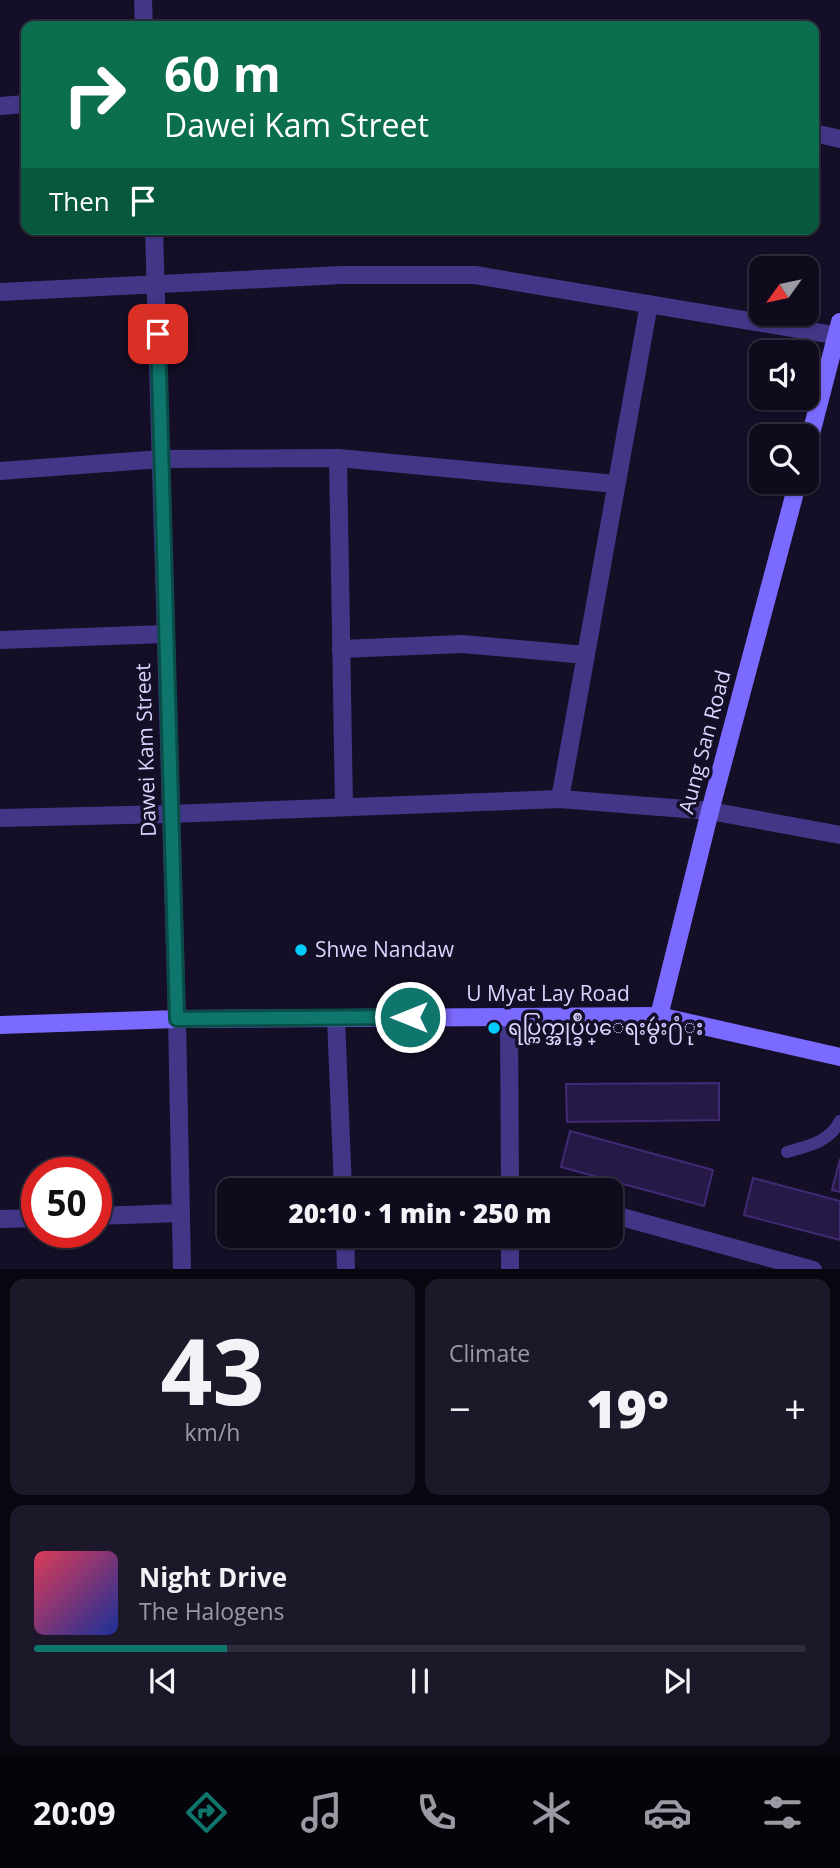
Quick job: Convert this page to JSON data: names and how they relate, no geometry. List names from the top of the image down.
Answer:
{
  "streets": {
    "main road": ["Aung San Road", "U Myat Lay Road"],
    "street": ["Dawei Kam Street"]
  },
  "crossings": [
    ["Aung San Road", "U Myat Lay Road"],
    ["Dawei Kam Street", "U Myat Lay Road"]
  ],
  "places": ["Shwe Nandaw", "ရပ္ကြက္အုပ္ခ်ဳပ္ေရးမွဴး႐ံုး"],
  "north": "bottom left",
  "page": {
    "turn": ["60 m", "Dawei Kam Street"],
    "then": "Then",
    "limit": "50",
    "trip": "20:10 · 1 min · 250 m",
    "tile": [
      ["43", "km/h"],
      "Climate"
    ],
    "heat": ["−", "19°", "+"],
    "song": ["Night Drive", "The Halogens"],
    "tabs": "20:09"
  }
}
